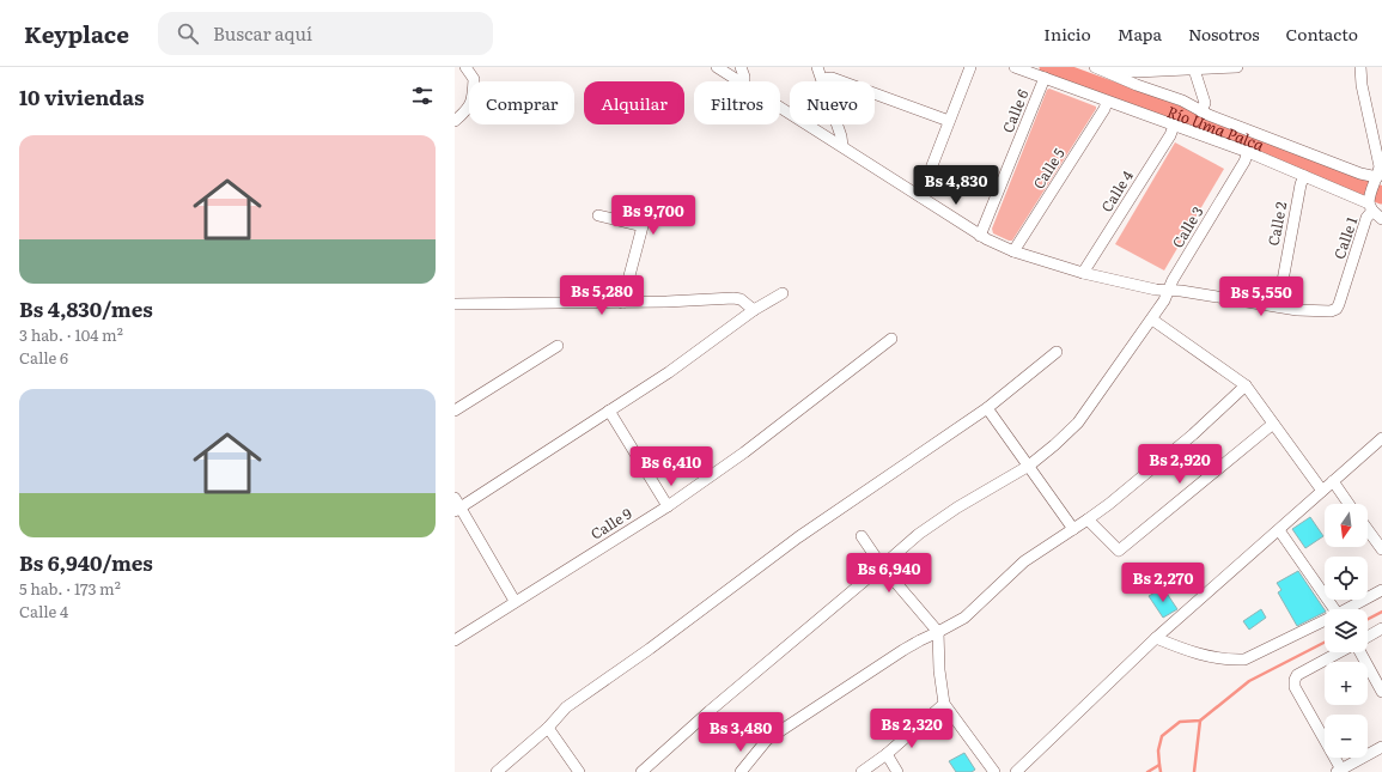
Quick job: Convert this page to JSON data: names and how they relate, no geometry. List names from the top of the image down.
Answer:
{
  "streets": {
    "street": [
      "Calle 6",
      "Calle 5",
      "Calle 4",
      "Calle 2",
      "Calle 3",
      "Calle 1",
      "Calle 9"
    ]
  },
  "crossings": [
    ["Calle 2", "Calle 1"]
  ],
  "water": ["Río Uma Palca"],
  "north": "bottom",
  "page": {
    "header": "Keyplace",
    "search": "Buscar aquí",
    "nav": [
      "Inicio",
      "Mapa",
      "Nosotros",
      "Contacto"
    ],
    "heading": "10 viviendas",
    "chip": [
      "Comprar",
      "Alquilar",
      "Filtros",
      "Nuevo"
    ],
    "list": [
      {
        "name": "Bs 4,830/mes",
        "note": "3 hab. · 104 m² · Calle 6"
      },
      {
        "name": "Bs 6,940/mes",
        "note": "5 hab. · 173 m² · Calle 4"
      }
    ],
    "price": [
      "Bs 4,830",
      "Bs 9,700",
      "Bs 5,280",
      "Bs 5,550",
      "Bs 2,920",
      "Bs 6,410",
      "Bs 6,940",
      "Bs 2,270",
      "Bs 2,320",
      "Bs 3,480"
    ],
    "map_buttons": ["+", "−"]
  }
}
